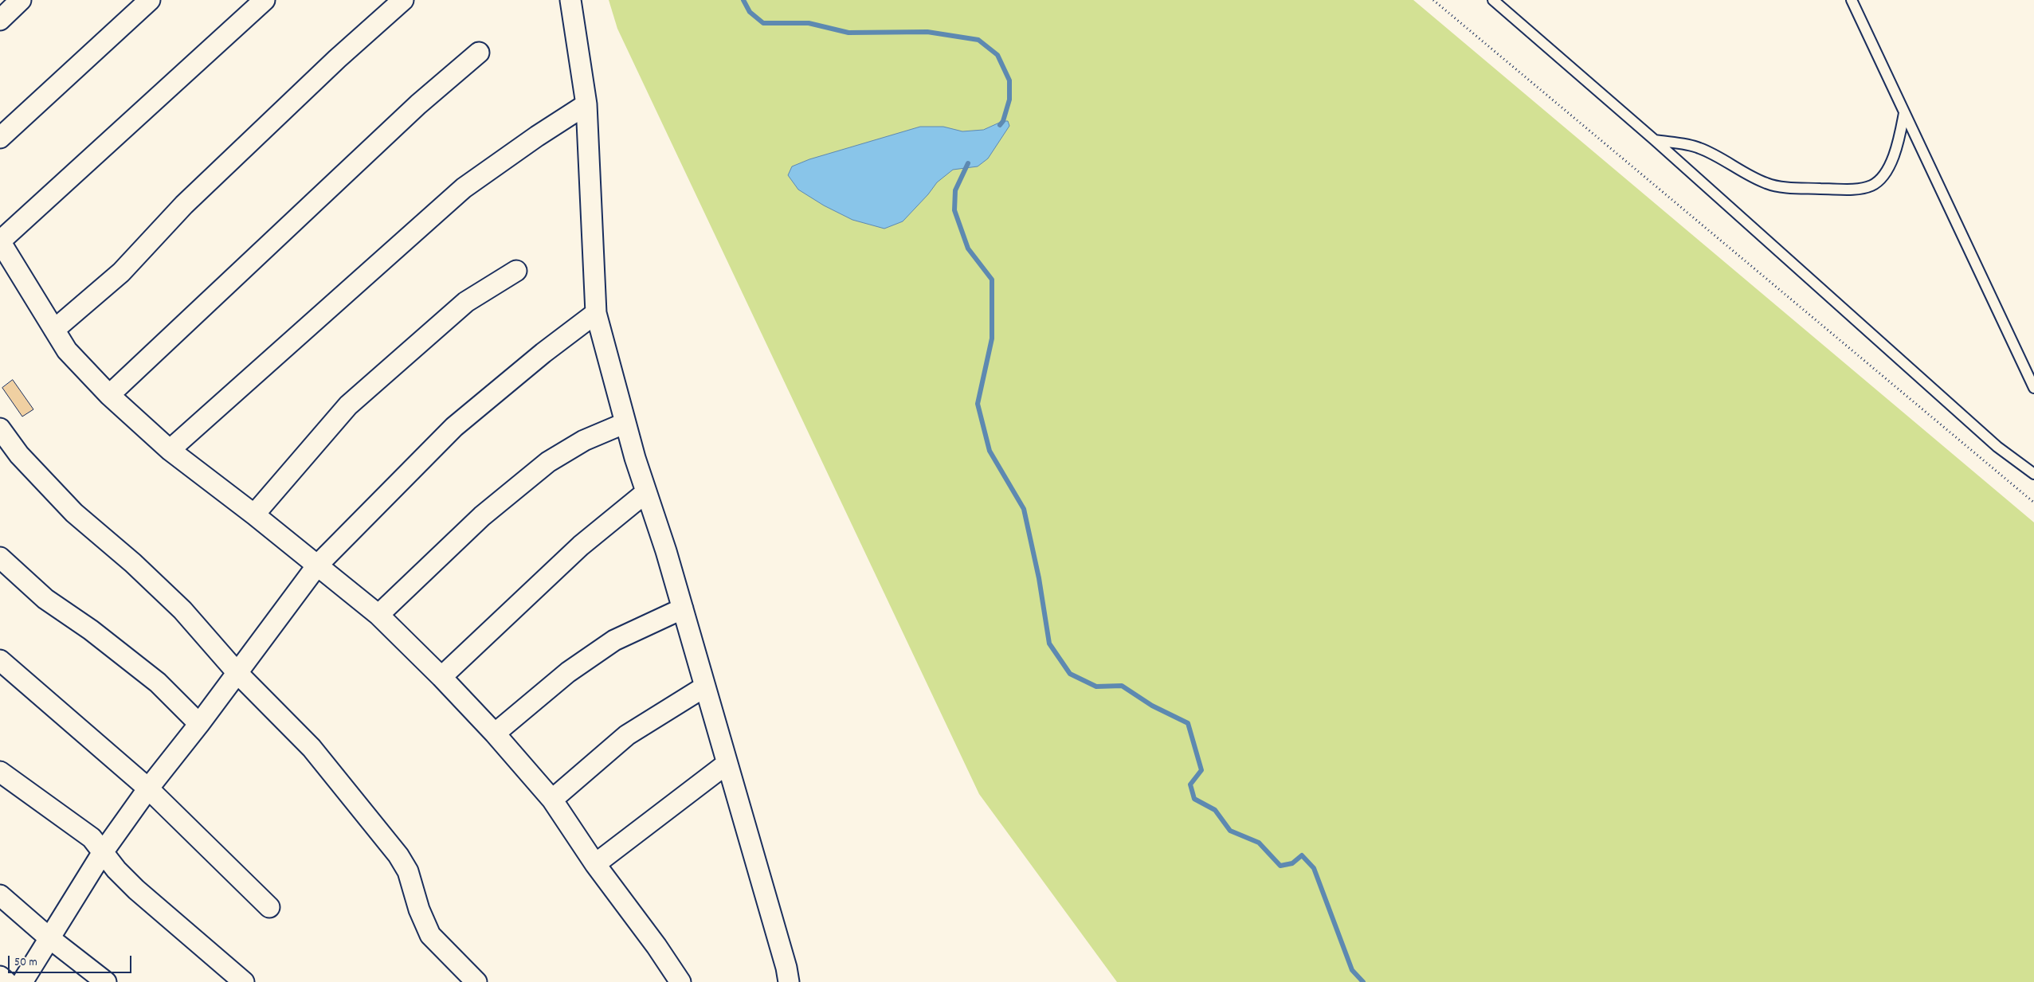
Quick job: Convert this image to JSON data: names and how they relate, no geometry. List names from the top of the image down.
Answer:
{
  "scale_bar": "50 m"
}
